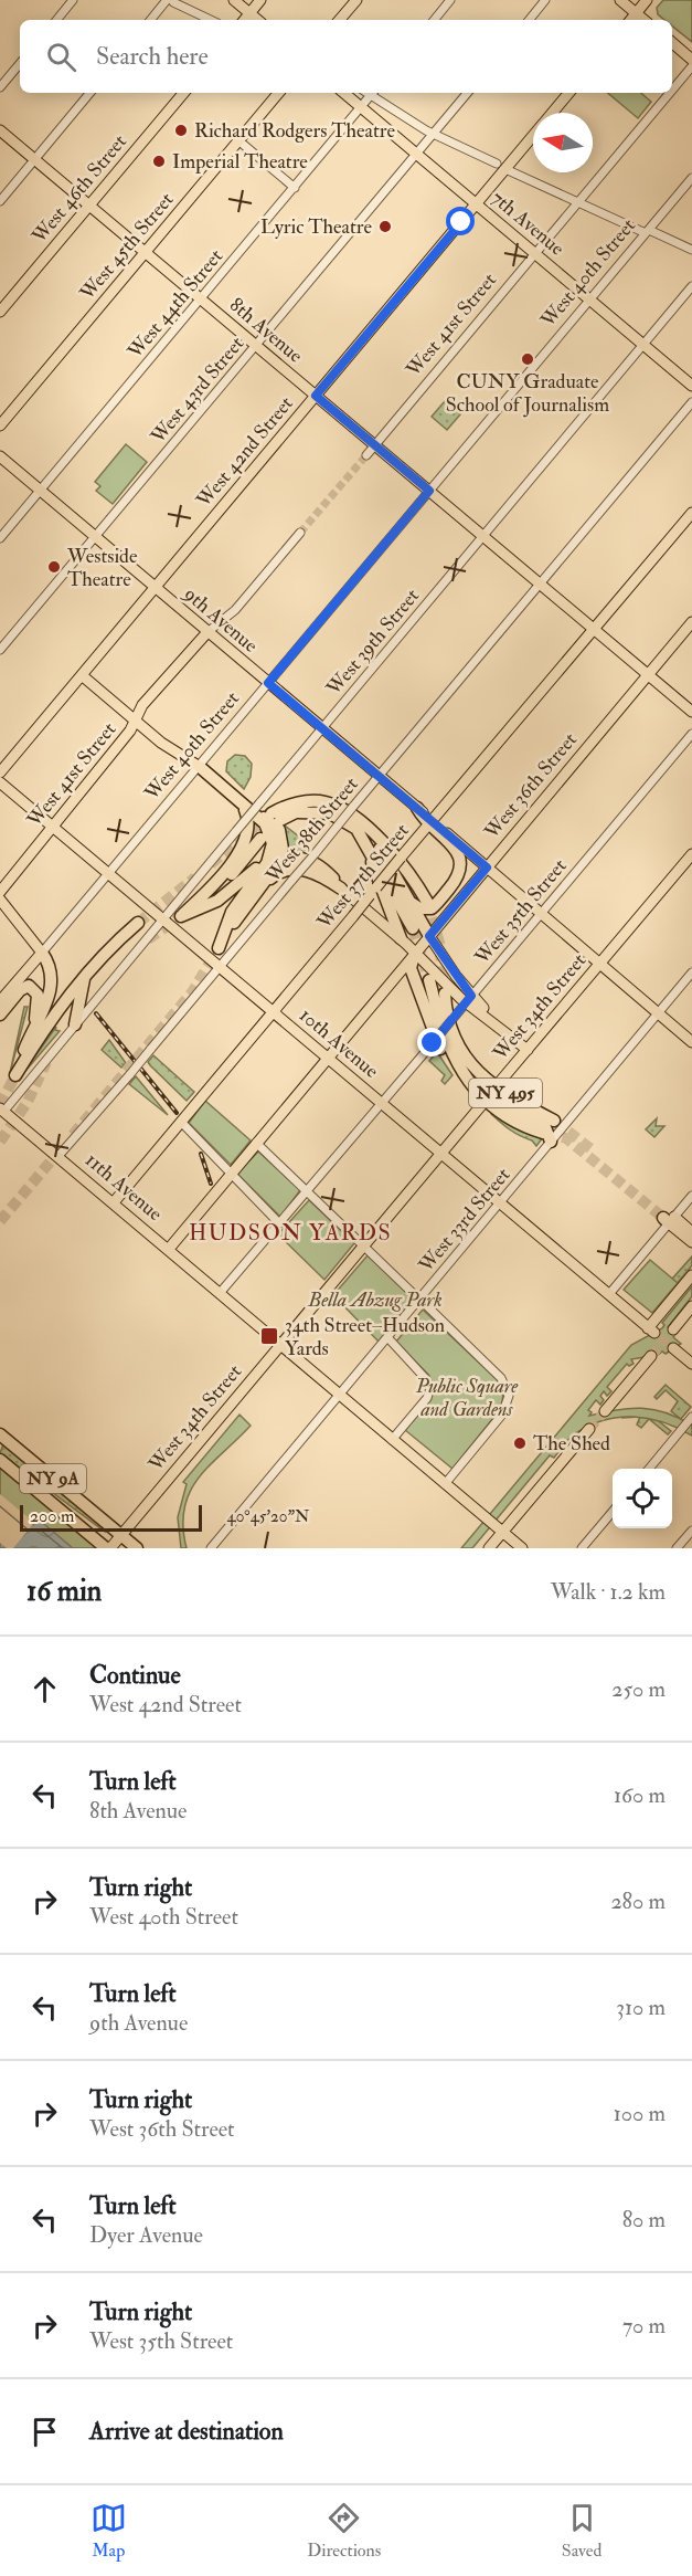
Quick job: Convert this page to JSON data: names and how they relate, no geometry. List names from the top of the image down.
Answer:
{
  "streets": {
    "highway": ["NY 495", "NY 9A"],
    "main road": [
      "West 46th Street",
      "7th Avenue",
      "West 45th Street",
      "West 40th Street",
      "West 41st Street",
      "8th Avenue",
      "West 42nd Street",
      "9th Avenue",
      "West 36th Street",
      "West 37th Street",
      "West 34th Street",
      "10th Avenue",
      "11th Avenue"
    ],
    "street": [
      "West 44th Street",
      "West 43rd Street",
      "West 39th Street",
      "West 38th Street",
      "West 35th Street",
      "West 33rd Street"
    ]
  },
  "crossings": [
    ["West 46th Street", "8th Avenue"],
    ["7th Avenue", "West 40th Street"],
    ["7th Avenue", "West 44th Street"],
    ["7th Avenue", "West 41st Street"],
    ["7th Avenue", "West 43rd Street"],
    ["7th Avenue", "West 42nd Street"],
    ["7th Avenue", "West 39th Street"],
    ["West 45th Street", "8th Avenue"],
    ["West 40th Street", "8th Avenue"],
    ["West 40th Street", "9th Avenue"],
    ["West 40th Street", "10th Avenue"],
    ["West 44th Street", "8th Avenue"],
    ["West 44th Street", "9th Avenue"],
    ["West 41st Street", "8th Avenue"],
    ["West 41st Street", "9th Avenue"],
    ["West 41st Street", "10th Avenue"],
    ["8th Avenue", "West 43rd Street"],
    ["8th Avenue", "West 42nd Street"],
    ["8th Avenue", "West 39th Street"],
    ["8th Avenue", "West 36th Street"],
    ["8th Avenue", "West 38th Street"],
    ["8th Avenue", "West 37th Street"],
    ["West 43rd Street", "9th Avenue"],
    ["West 42nd Street", "9th Avenue"],
    ["9th Avenue", "West 39th Street"],
    ["9th Avenue", "West 38th Street"],
    ["West 39th Street", "10th Avenue"],
    ["West 39th Street", "11th Avenue"],
    ["West 36th Street", "10th Avenue"],
    ["West 36th Street", "11th Avenue"],
    ["West 38th Street", "10th Avenue"],
    ["West 38th Street", "11th Avenue"],
    ["West 37th Street", "10th Avenue"],
    ["West 37th Street", "11th Avenue"],
    ["West 35th Street", "10th Avenue"],
    ["West 35th Street", "11th Avenue"],
    ["West 34th Street", "10th Avenue"],
    ["West 34th Street", "11th Avenue"],
    ["West 34th Street", "NY 9A"],
    ["10th Avenue", "West 33rd Street"],
    ["NY 495", "West 33rd Street"],
    ["11th Avenue", "West 33rd Street"]
  ],
  "districts": ["HUDSON YARDS"],
  "parks": ["Bella Abzug Park", "Public Square and Gardens"],
  "places": {
    "other": [
      "Richard Rodgers Theatre",
      "Imperial Theatre",
      "Lyric Theatre",
      "CUNY Graduate School of Journalism",
      "Westside Theatre",
      "The Shed"
    ],
    "transit": ["34th Street–Hudson Yards"]
  },
  "scale_bar": "200 m",
  "north": "left",
  "page": {
    "search": "Search here",
    "scale": "200 m",
    "heading": ["16 min", "Walk · 1.2 km"],
    "list": [
      ["Continue", "West 42nd Street", "250 m"],
      ["Turn left", "8th Avenue", "160 m"],
      ["Turn right", "West 40th Street", "280 m"],
      ["Turn left", "9th Avenue", "310 m"],
      ["Turn right", "West 36th Street", "100 m"],
      ["Turn left", "Dyer Avenue", "80 m"],
      ["Turn right", "West 35th Street", "70 m"],
      "Arrive at destination"
    ],
    "nav": ["Map", "Directions", "Saved"]
  },
  "coordinates": ["40°45'20\"N"]
}
